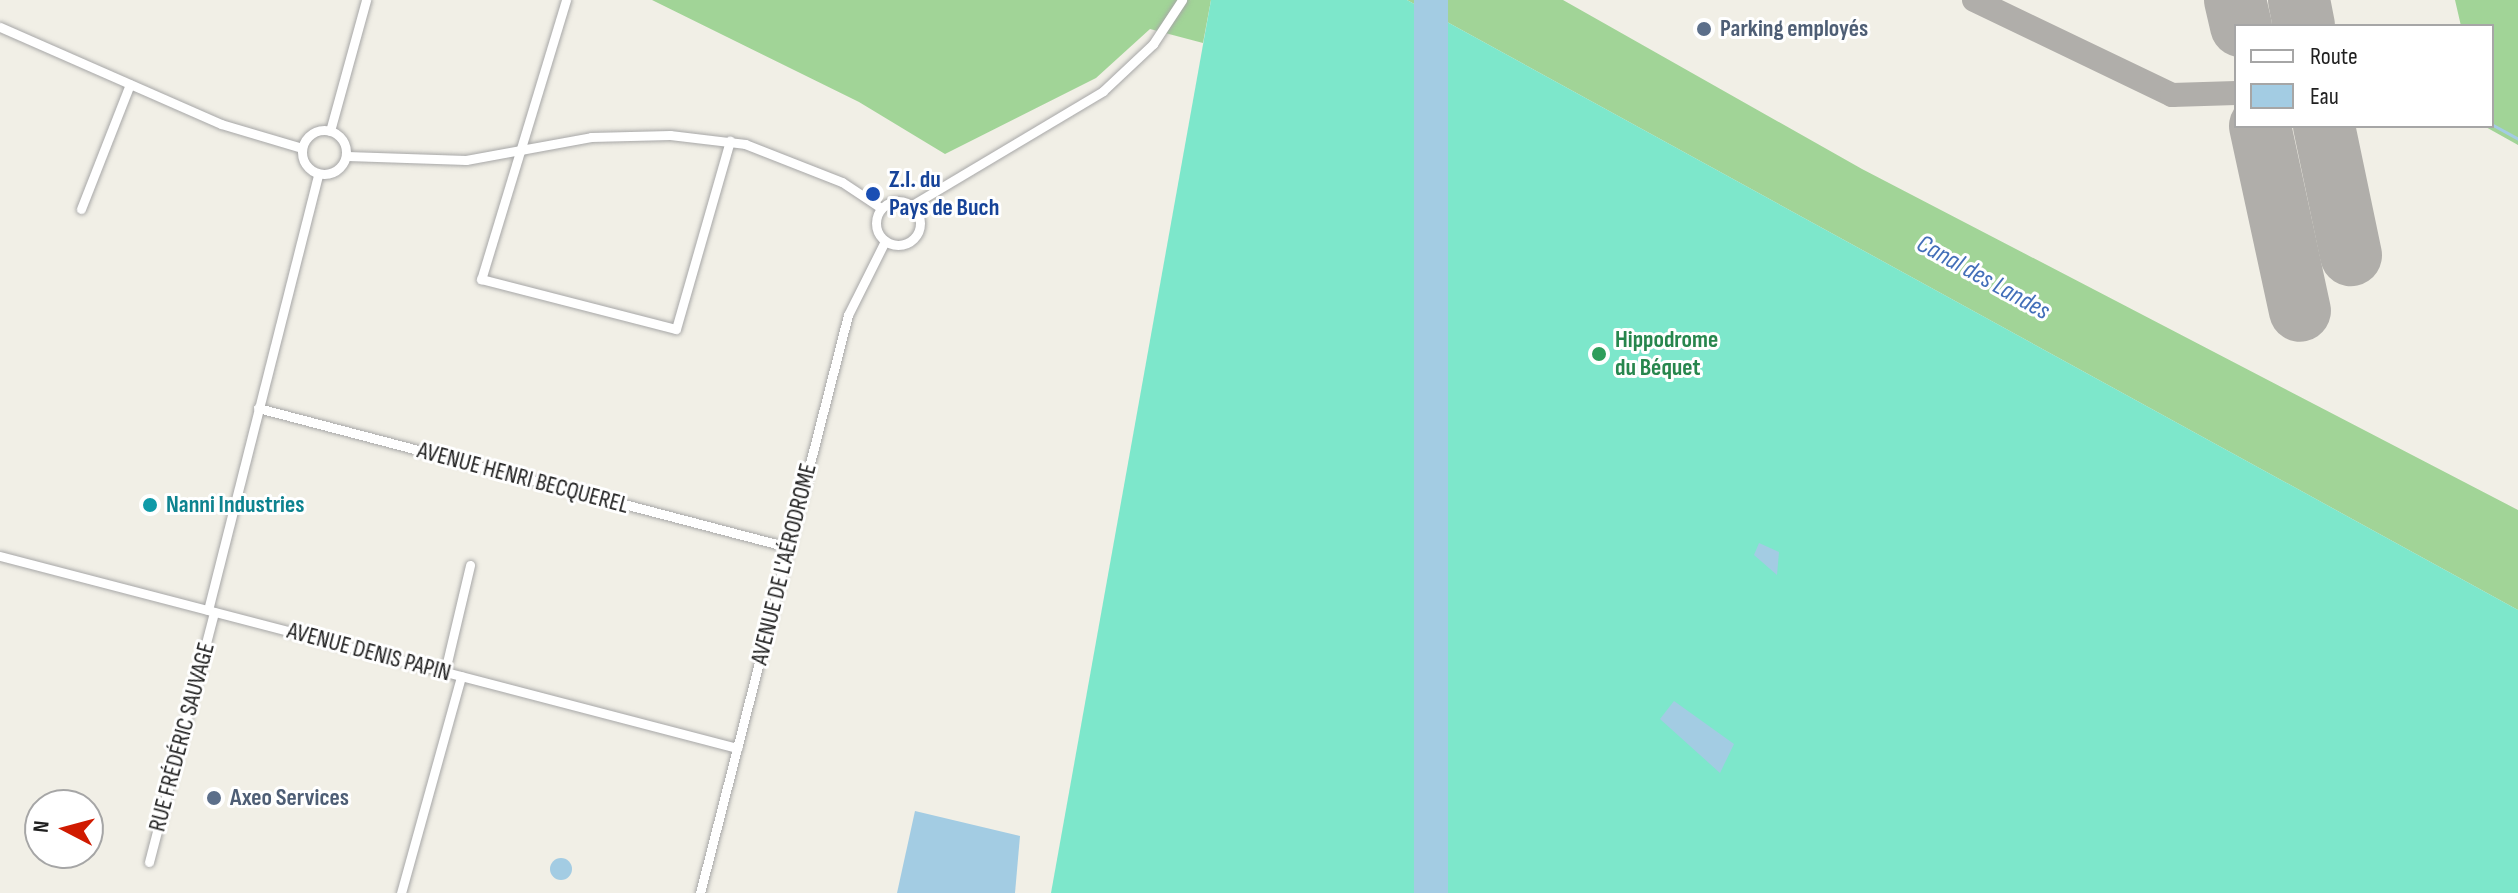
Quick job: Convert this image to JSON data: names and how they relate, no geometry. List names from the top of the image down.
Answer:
{
  "streets": {
    "street": [
      "AVENUE HENRI BECQUEREL",
      "AVENUE DE L'AÉRODROME",
      "AVENUE DENIS PAPIN",
      "RUE FRÉDÉRIC SAUVAGE"
    ]
  },
  "crossings": [
    ["AVENUE HENRI BECQUEREL", "AVENUE DE L'AÉRODROME"],
    ["AVENUE HENRI BECQUEREL", "RUE FRÉDÉRIC SAUVAGE"],
    ["AVENUE DE L'AÉRODROME", "AVENUE DENIS PAPIN"],
    ["AVENUE DENIS PAPIN", "RUE FRÉDÉRIC SAUVAGE"]
  ],
  "water": ["Canal des Landes"],
  "places": [
    "Parking employés",
    "Z.I. du Pays de Buch",
    "Hippodrome du Béquet",
    "Nanni Industries",
    "Axeo Services"
  ],
  "legend": ["Route", "Eau"],
  "north": "left"
}
